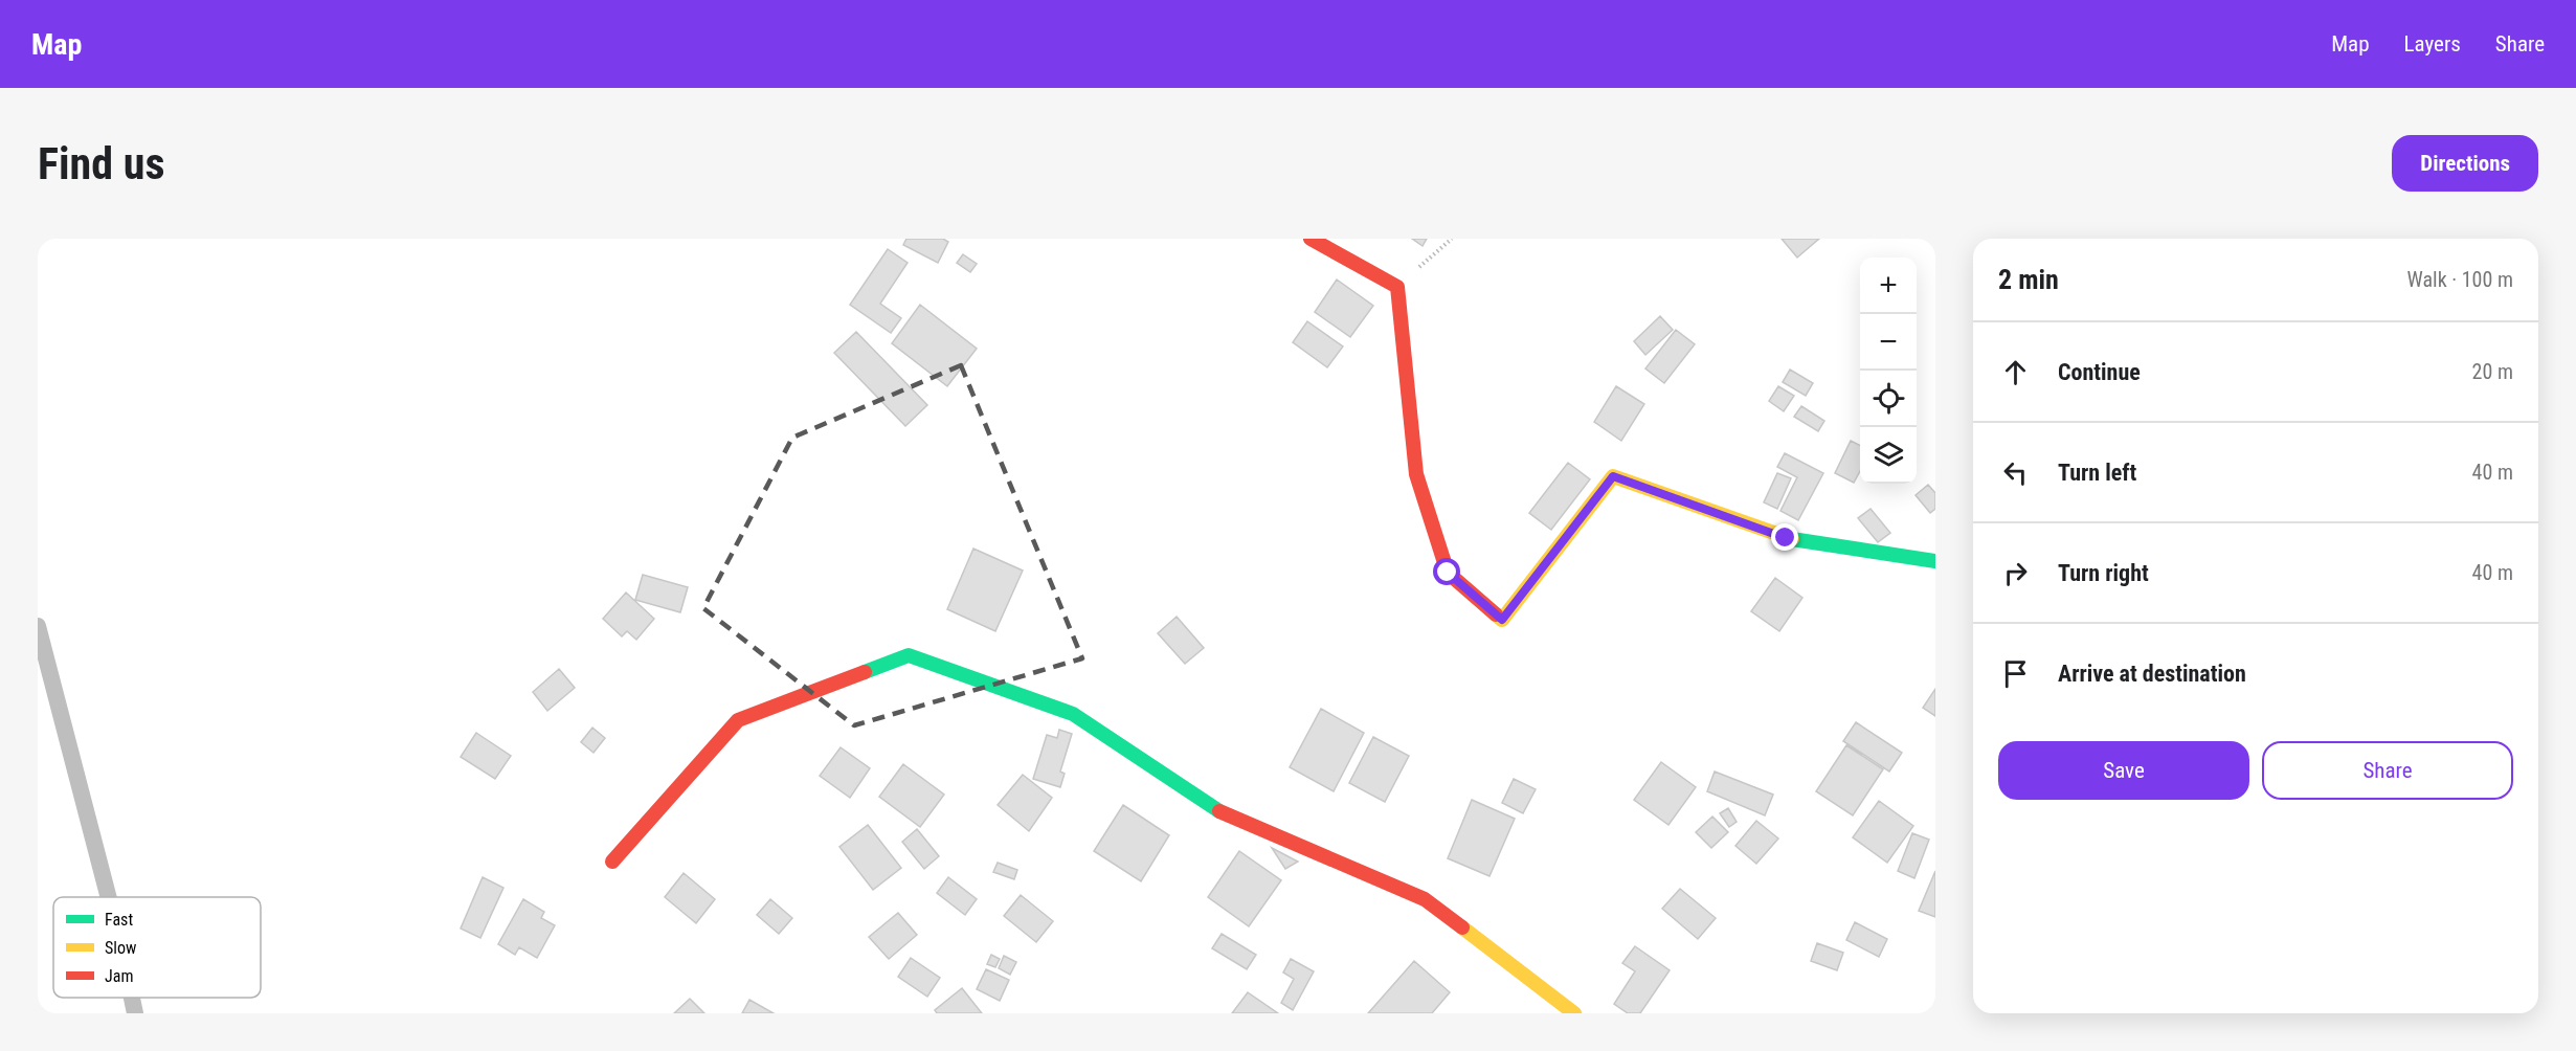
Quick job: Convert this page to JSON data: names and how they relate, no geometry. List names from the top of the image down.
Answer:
{
  "legend": ["Fast", "Slow", "Jam"],
  "page": {
    "header": "Map",
    "nav": ["Map", "Layers", "Share"],
    "buttons": [
      "Directions",
      ["Save", "Share"]
    ],
    "title": "Find us",
    "heading": ["2 min", "Walk · 100 m"],
    "map_buttons": ["+", "−"],
    "list": [
      ["Continue", "20 m"],
      ["Turn left", "40 m"],
      ["Turn right", "40 m"],
      "Arrive at destination"
    ]
  }
}
